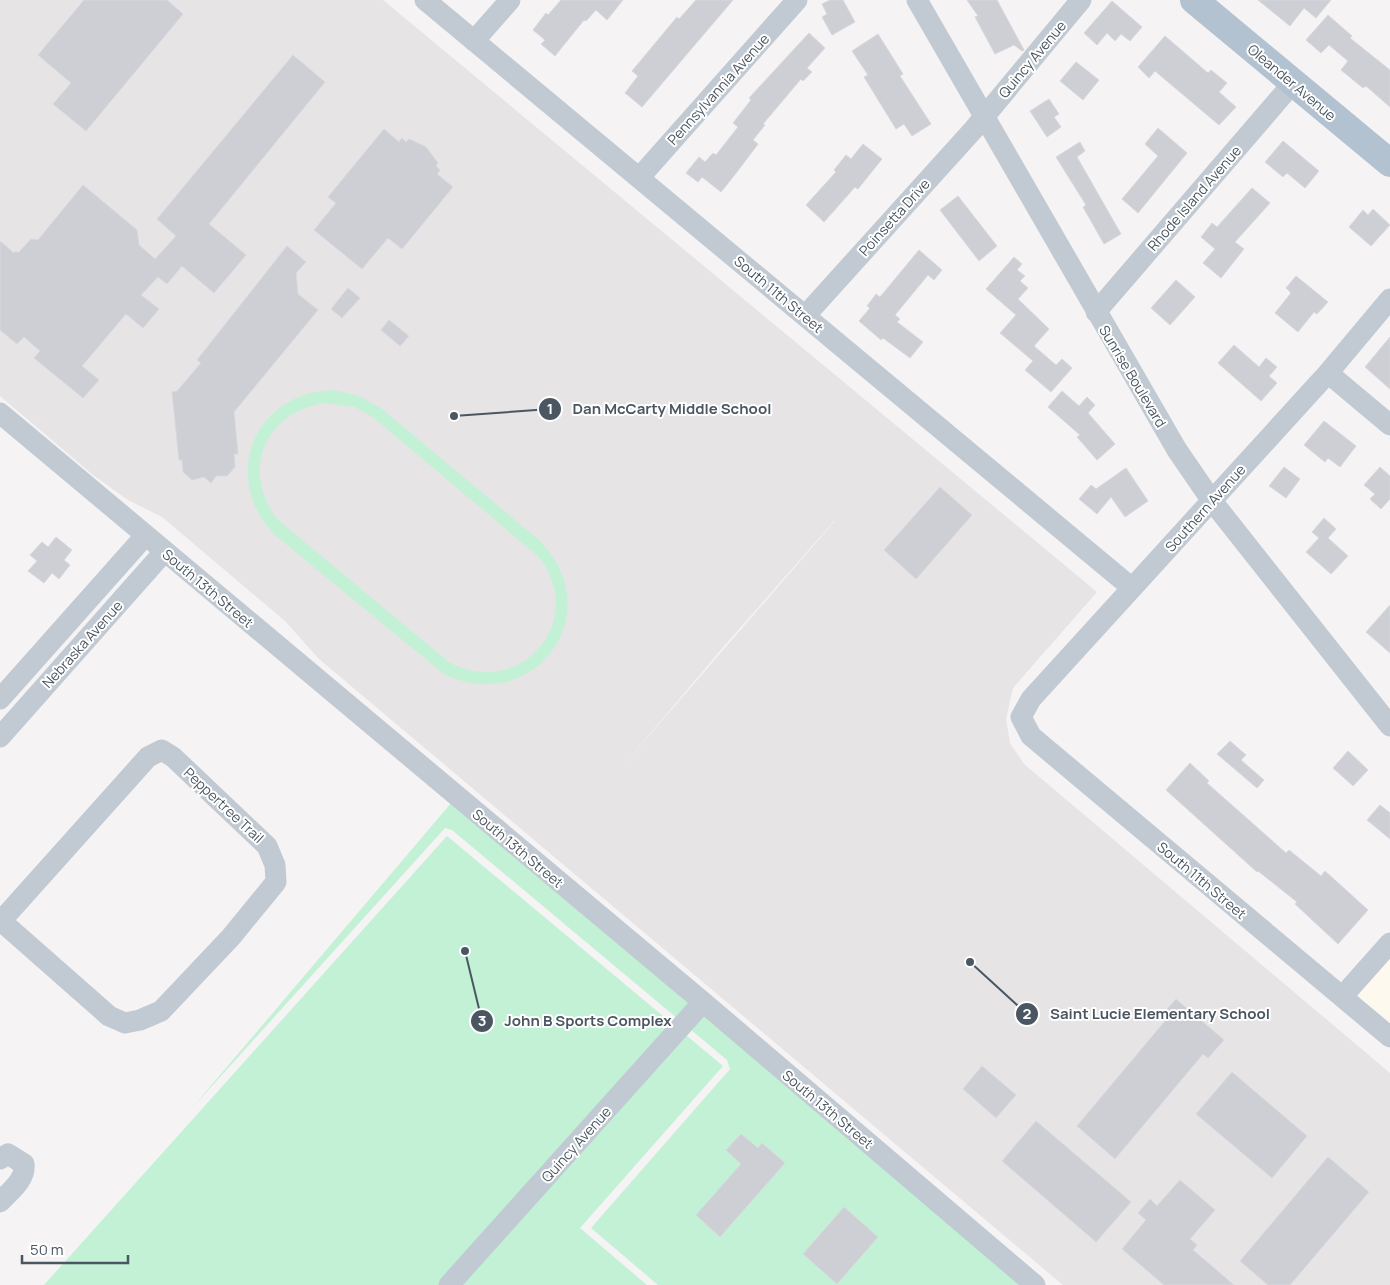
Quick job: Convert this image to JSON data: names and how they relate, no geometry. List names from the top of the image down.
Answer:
{
  "streets": {
    "main road": ["Oleander Avenue"],
    "street": [
      "Quincy Avenue",
      "Pennsylvannia Avenue",
      "Rhode Island Avenue",
      "Poinsetta Drive",
      "South 11th Street",
      "Sunrise Boulevard",
      "Southern Avenue",
      "South 13th Street",
      "Nebraska Avenue",
      "Peppertree Trail"
    ]
  },
  "crossings": [
    ["Quincy Avenue", "Poinsetta Drive"],
    ["Quincy Avenue", "Sunrise Boulevard"],
    ["Quincy Avenue", "South 13th Street"],
    ["Oleander Avenue", "Rhode Island Avenue"],
    ["Pennsylvannia Avenue", "South 11th Street"],
    ["Rhode Island Avenue", "Sunrise Boulevard"],
    ["Poinsetta Drive", "South 11th Street"],
    ["Poinsetta Drive", "Sunrise Boulevard"],
    ["South 11th Street", "Southern Avenue"],
    ["Sunrise Boulevard", "Southern Avenue"],
    ["South 13th Street", "Nebraska Avenue"]
  ],
  "places": ["Dan McCarty Middle School", "John B Sports Complex", "Saint Lucie Elementary School"],
  "scale_bar": "50 m"
}
